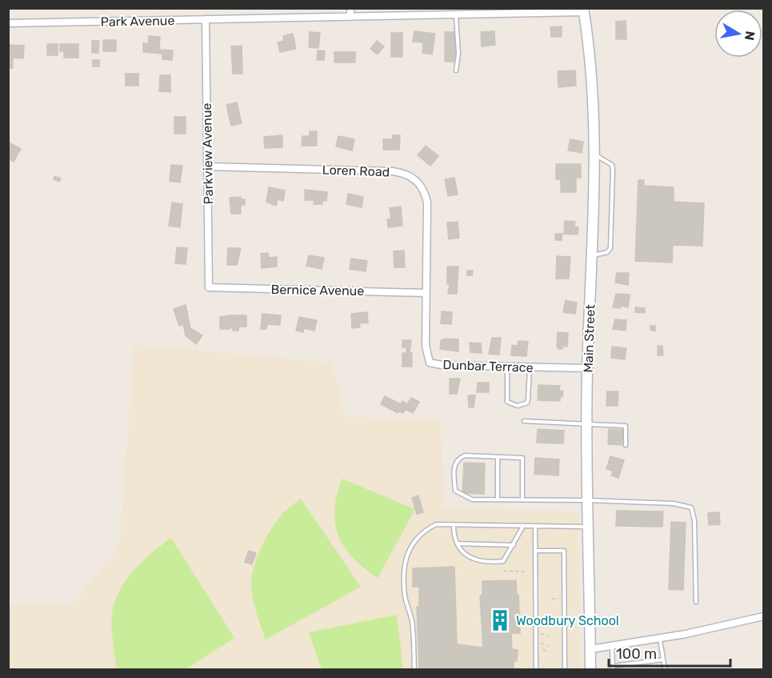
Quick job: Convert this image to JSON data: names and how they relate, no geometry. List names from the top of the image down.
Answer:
{
  "streets": {
    "main road": ["Main Street"],
    "street": [
      "Park Avenue",
      "Parkview Avenue",
      "Loren Road",
      "Bernice Avenue",
      "Dunbar Terrace"
    ]
  },
  "crossings": [
    ["Park Avenue", "Parkview Avenue"],
    ["Park Avenue", "Main Street"],
    ["Parkview Avenue", "Loren Road"],
    ["Parkview Avenue", "Bernice Avenue"],
    ["Loren Road", "Bernice Avenue"],
    ["Loren Road", "Dunbar Terrace"],
    ["Bernice Avenue", "Dunbar Terrace"],
    ["Main Street", "Dunbar Terrace"]
  ],
  "places": {
    "building": ["Woodbury School"]
  },
  "scale_bar": "100 m",
  "north": "right"
}
